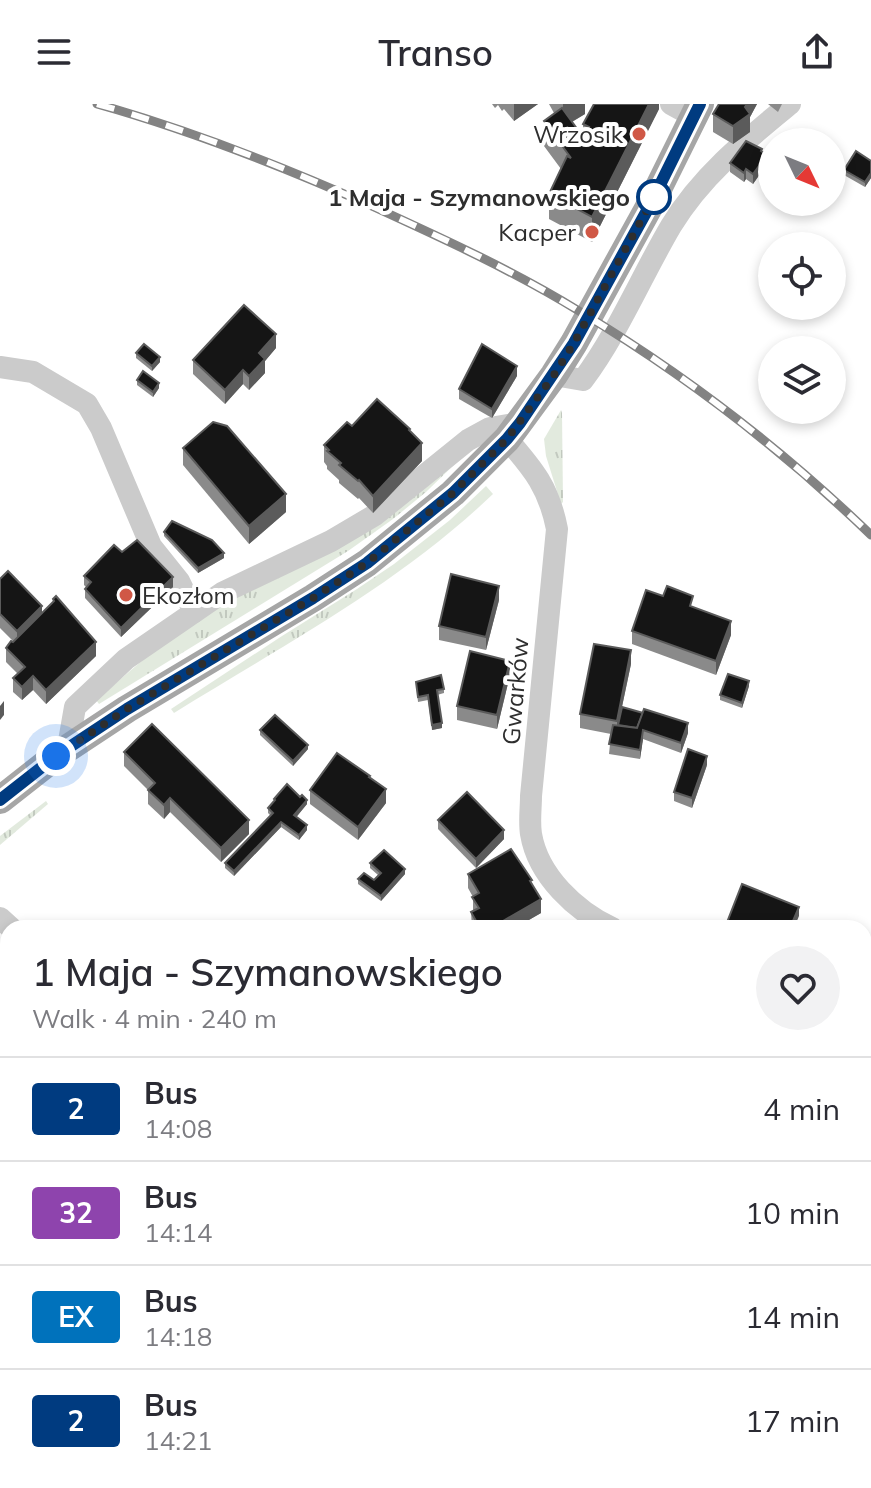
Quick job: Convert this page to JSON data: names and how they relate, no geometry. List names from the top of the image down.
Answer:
{
  "streets": {
    "street": ["Gwarków"]
  },
  "places": [
    "Wrzosik",
    "1 Maja - Szymanowskiego",
    "Kacper",
    "Ekozłom"
  ],
  "lines": ["bus line 2"],
  "north": "bottom right",
  "page": {
    "header": "Transo",
    "heading": ["1 Maja - Szymanowskiego", "Walk · 4 min · 240 m"],
    "list": [
      {
        "mark": "2",
        "name": "Bus",
        "note": "14:08",
        "value": "4 min"
      },
      {
        "mark": "32",
        "name": "Bus",
        "note": "14:14",
        "value": "10 min"
      },
      {
        "mark": "EX",
        "name": "Bus",
        "note": "14:18",
        "value": "14 min"
      },
      {
        "mark": "2",
        "name": "Bus",
        "note": "14:21",
        "value": "17 min"
      }
    ]
  }
}
